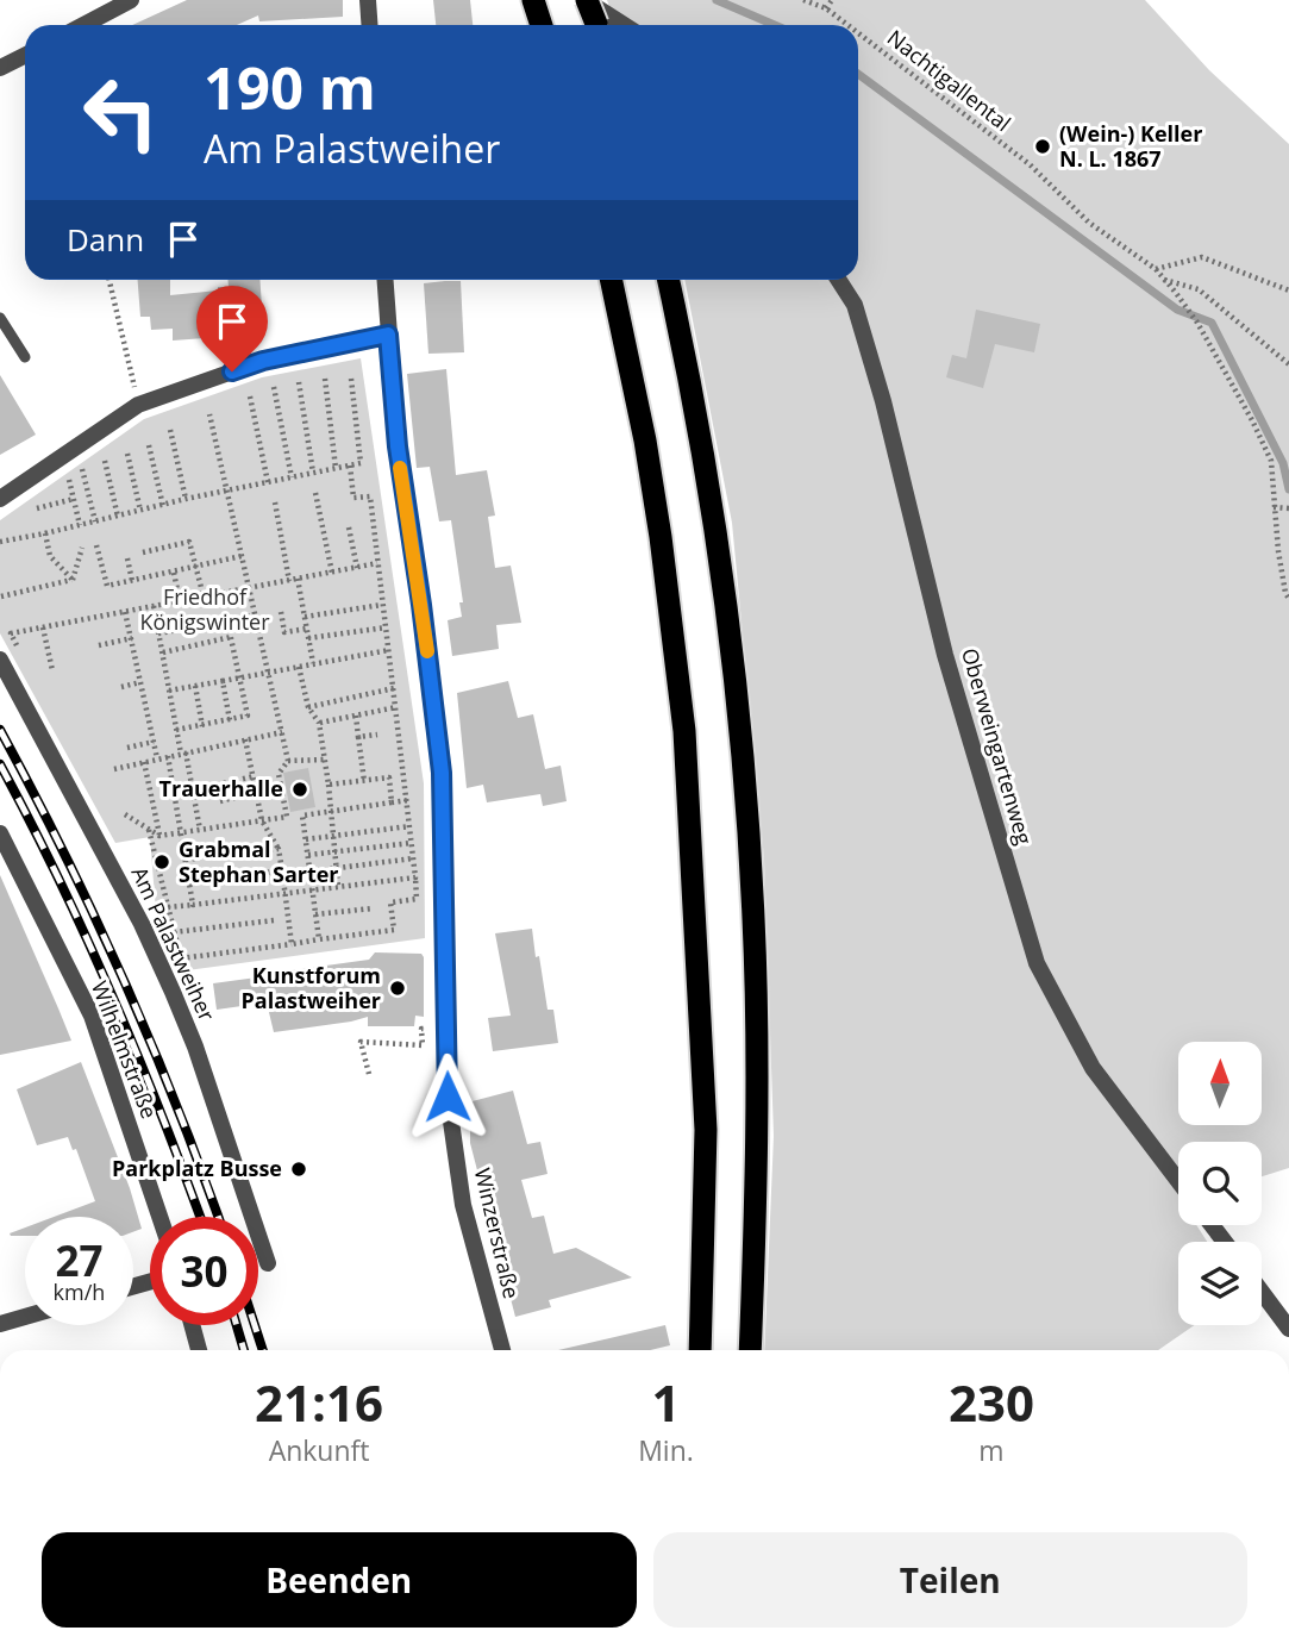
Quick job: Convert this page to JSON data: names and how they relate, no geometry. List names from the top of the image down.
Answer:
{
  "streets": {
    "street": [
      "Oberweingartenweg",
      "Am Palastweiher",
      "Wilhelmstraße",
      "Winzerstraße"
    ],
    "path": ["Nachtigallental"]
  },
  "parks": ["Friedhof Königswinter"],
  "places": [
    "(Wein-) Keller N. L. 1867",
    "Trauerhalle",
    "Grabmal Stephan Sarter",
    "Kunstforum Palastweiher",
    "Parkplatz Busse"
  ],
  "north": "top",
  "page": {
    "turn": ["190 m", "Am Palastweiher"],
    "then": "Dann",
    "speed": "27 km/h",
    "limit": "30",
    "eta": [
      "21:16",
      "Ankunft",
      "1",
      "Min.",
      "230",
      "m"
    ],
    "buttons": ["Beenden", "Teilen"]
  }
}
